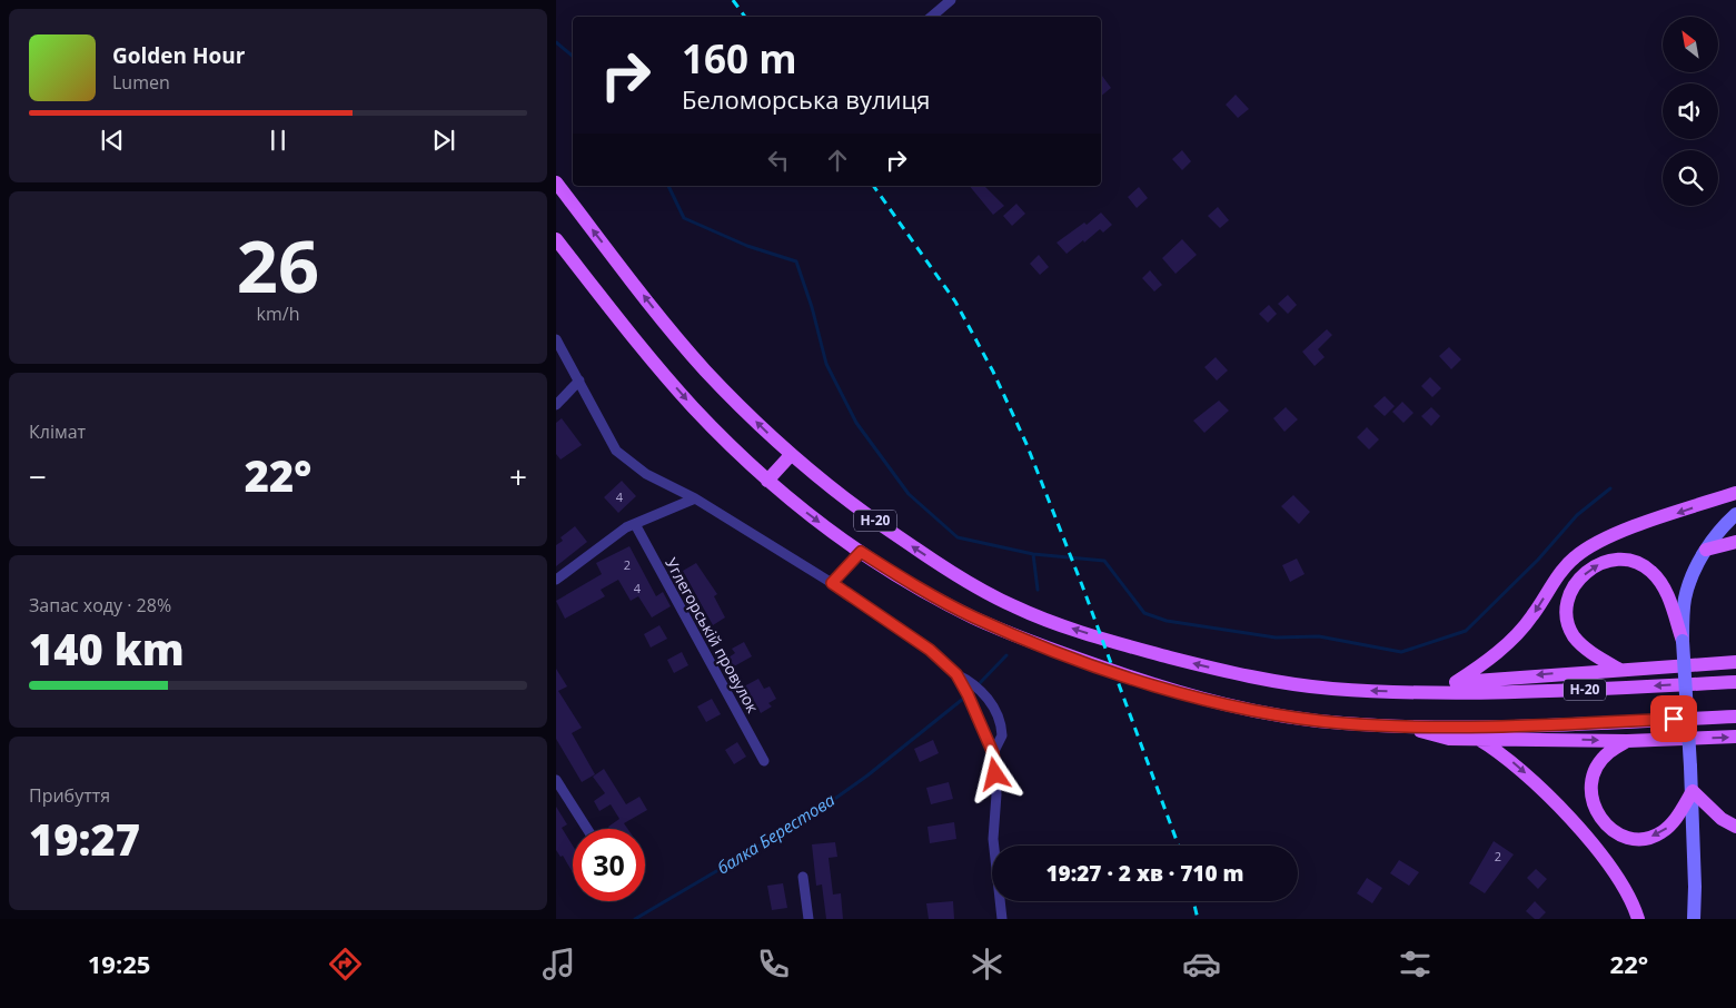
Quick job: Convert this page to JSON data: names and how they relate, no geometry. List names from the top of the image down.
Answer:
{
  "streets": {
    "main road": ["Н-20"],
    "street": ["Углегорськiй провулок"]
  },
  "water": ["балка Берестова"],
  "house_numbers": [
    "4",
    "2",
    "4",
    "2"
  ],
  "north": "top left",
  "page": {
    "turn": ["160 m", "Беломорська вулиця"],
    "song": ["Golden Hour", "Lumen"],
    "tile": [
      ["26", "km/h"],
      "Клімат",
      ["Запас ходу · 28%", "140 km"],
      ["Прибуття", "19:27"]
    ],
    "heat": ["−", "22°", "+"],
    "limit": "30",
    "trip": "19:27 · 2 хв · 710 m",
    "tabs": ["19:25", "22°"]
  }
}
